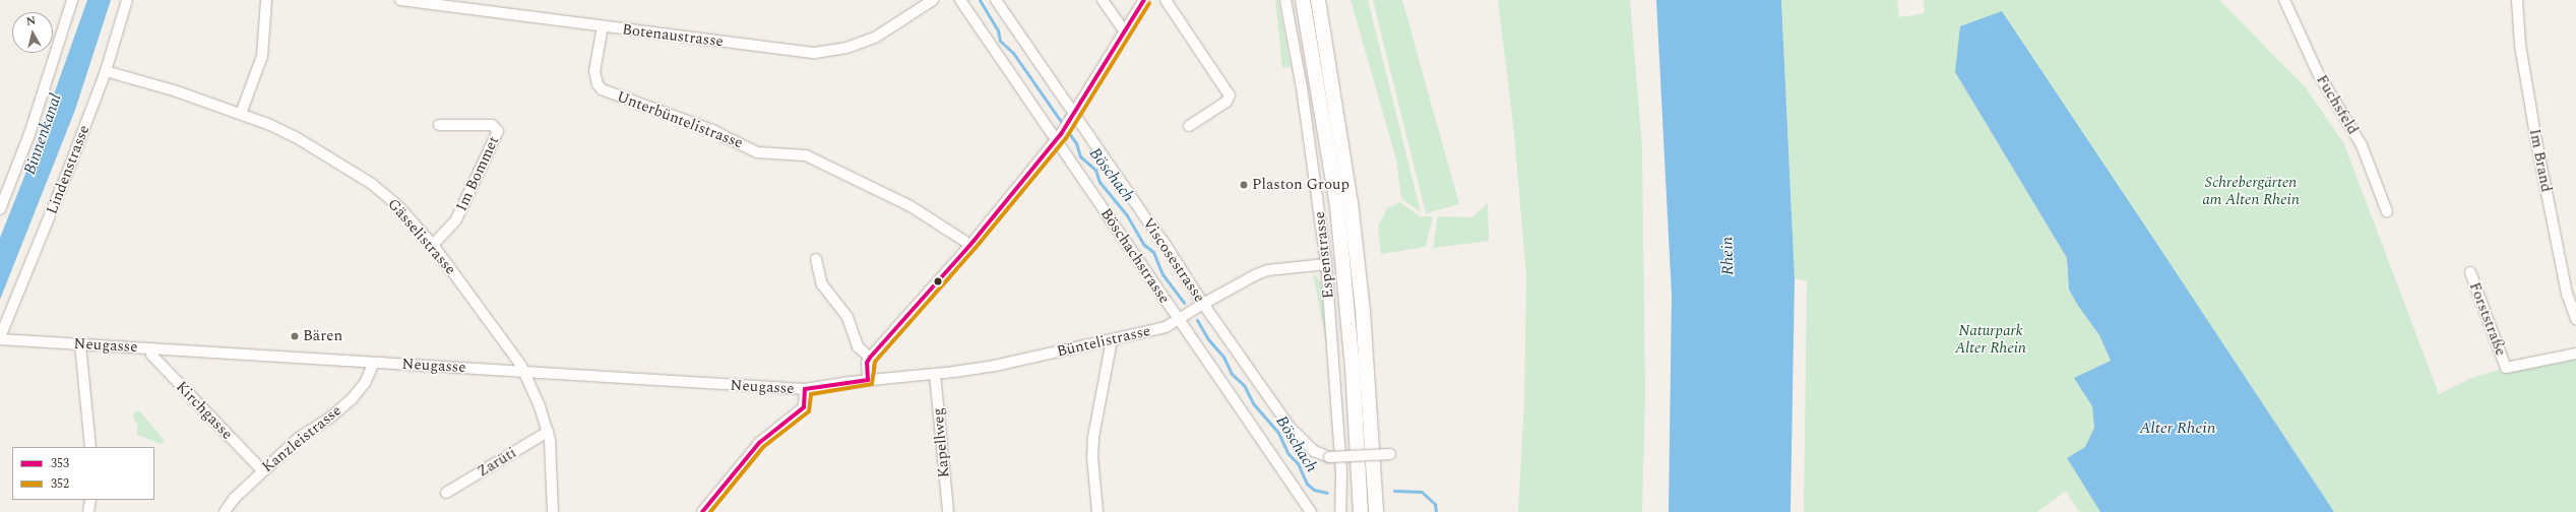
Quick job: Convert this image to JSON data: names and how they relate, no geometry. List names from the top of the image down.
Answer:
{
  "streets": {
    "street": [
      "Botenaustrasse",
      "Fuchsfeld",
      "Unterbüntelistrasse",
      "Im Brand",
      "Lindenstrasse",
      "Im Bommet",
      "Gässelistrasse",
      "Espenstrasse",
      "Böschachstrasse",
      "Viscosestrasse",
      "Forststraße",
      "Büntelistrasse",
      "Neugasse",
      "Kirchgasse",
      "Kanzleistrasse",
      "Kapellweg",
      "Zarüti"
    ]
  },
  "crossings": [
    ["Botenaustrasse", "Unterbüntelistrasse"],
    ["Lindenstrasse", "Gässelistrasse"],
    ["Lindenstrasse", "Neugasse"],
    ["Im Bommet", "Gässelistrasse"],
    ["Gässelistrasse", "Neugasse"],
    ["Gässelistrasse", "Zarüti"],
    ["Espenstrasse", "Büntelistrasse"],
    ["Böschachstrasse", "Büntelistrasse"],
    ["Viscosestrasse", "Büntelistrasse"],
    ["Büntelistrasse", "Neugasse"],
    ["Büntelistrasse", "Kapellweg"],
    ["Neugasse", "Kirchgasse"],
    ["Neugasse", "Kanzleistrasse"],
    ["Kirchgasse", "Kanzleistrasse"]
  ],
  "water": [
    "Binnenkanal",
    "Böschach",
    "Rhein",
    "Alter Rhein"
  ],
  "parks": ["Schrebergärten am Alten Rhein", "Naturpark Alter Rhein"],
  "places": ["Plaston Group", "Bären"],
  "lines": ["transit line 353", "transit line 352"],
  "legend": ["353", "352"],
  "north": "top"
}
